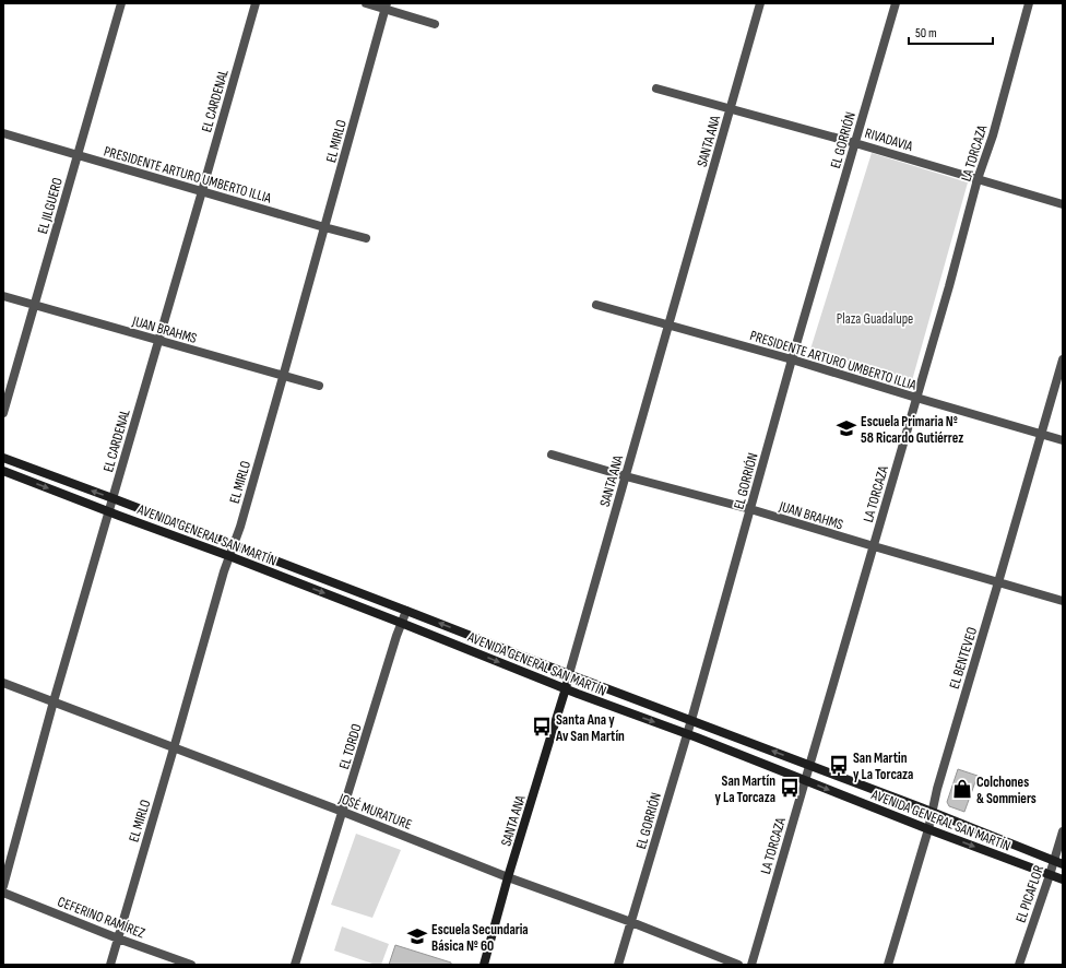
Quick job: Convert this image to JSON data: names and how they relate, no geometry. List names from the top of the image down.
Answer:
{
  "streets": {
    "main road": ["SANTA ANA", "AVENIDA GENERAL SAN MARTÍN"],
    "street": [
      "EL CARDENAL",
      "RIVADAVIA",
      "EL GORRIÓN",
      "EL MIRLO",
      "LA TORCAZA",
      "PRESIDENTE ARTURO UMBERTO ILLIA",
      "EL JILGUERO",
      "JUAN BRAHMS",
      "EL BENTEVEO",
      "EL TORDO",
      "JOSÉ MURATURE",
      "EL PICAFLOR",
      "CEFERINO RAMÍREZ"
    ]
  },
  "crossings": [
    ["EL CARDENAL", "PRESIDENTE ARTURO UMBERTO ILLIA"],
    ["EL CARDENAL", "JUAN BRAHMS"],
    ["EL CARDENAL", "AVENIDA GENERAL SAN MARTÍN"],
    ["EL CARDENAL", "JOSÉ MURATURE"],
    ["RIVADAVIA", "EL GORRIÓN"],
    ["RIVADAVIA", "SANTA ANA"],
    ["RIVADAVIA", "LA TORCAZA"],
    ["EL GORRIÓN", "PRESIDENTE ARTURO UMBERTO ILLIA"],
    ["EL GORRIÓN", "JUAN BRAHMS"],
    ["EL GORRIÓN", "AVENIDA GENERAL SAN MARTÍN"],
    ["EL GORRIÓN", "JOSÉ MURATURE"],
    ["EL MIRLO", "PRESIDENTE ARTURO UMBERTO ILLIA"],
    ["EL MIRLO", "JUAN BRAHMS"],
    ["EL MIRLO", "AVENIDA GENERAL SAN MARTÍN"],
    ["EL MIRLO", "JOSÉ MURATURE"],
    ["EL MIRLO", "CEFERINO RAMÍREZ"],
    ["SANTA ANA", "PRESIDENTE ARTURO UMBERTO ILLIA"],
    ["SANTA ANA", "JUAN BRAHMS"],
    ["SANTA ANA", "AVENIDA GENERAL SAN MARTÍN"],
    ["SANTA ANA", "JOSÉ MURATURE"],
    ["LA TORCAZA", "PRESIDENTE ARTURO UMBERTO ILLIA"],
    ["LA TORCAZA", "JUAN BRAHMS"],
    ["LA TORCAZA", "AVENIDA GENERAL SAN MARTÍN"],
    ["PRESIDENTE ARTURO UMBERTO ILLIA", "EL JILGUERO"],
    ["PRESIDENTE ARTURO UMBERTO ILLIA", "EL BENTEVEO"],
    ["EL JILGUERO", "JUAN BRAHMS"],
    ["JUAN BRAHMS", "EL BENTEVEO"],
    ["AVENIDA GENERAL SAN MARTÍN", "EL BENTEVEO"],
    ["AVENIDA GENERAL SAN MARTÍN", "EL TORDO"],
    ["AVENIDA GENERAL SAN MARTÍN", "EL PICAFLOR"],
    ["EL TORDO", "JOSÉ MURATURE"]
  ],
  "parks": ["Plaza Guadalupe"],
  "places": {
    "school or university": ["Escuela Primaria Nº 58 Ricardo Gutiérrez", "Escuela Secundaria Básica Nº 60"],
    "bus stop": ["Santa Ana y Av San Martín", "San Martin y La Torcaza", "San Martín y La Torcaza"],
    "shop": ["Colchones & Sommiers"]
  },
  "scale_bar": "50 m"
}
